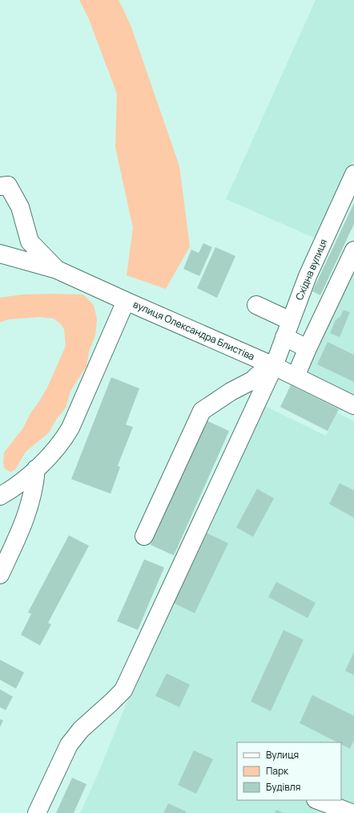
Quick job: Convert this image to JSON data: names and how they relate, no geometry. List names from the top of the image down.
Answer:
{
  "streets": {
    "street": ["Східна вулиця", "вулиця Олександра Блистіва"]
  },
  "crossings": [
    ["Східна вулиця", "вулиця Олександра Блистіва"]
  ],
  "legend": ["Вулиця", "Парк", "Будівля"]
}
